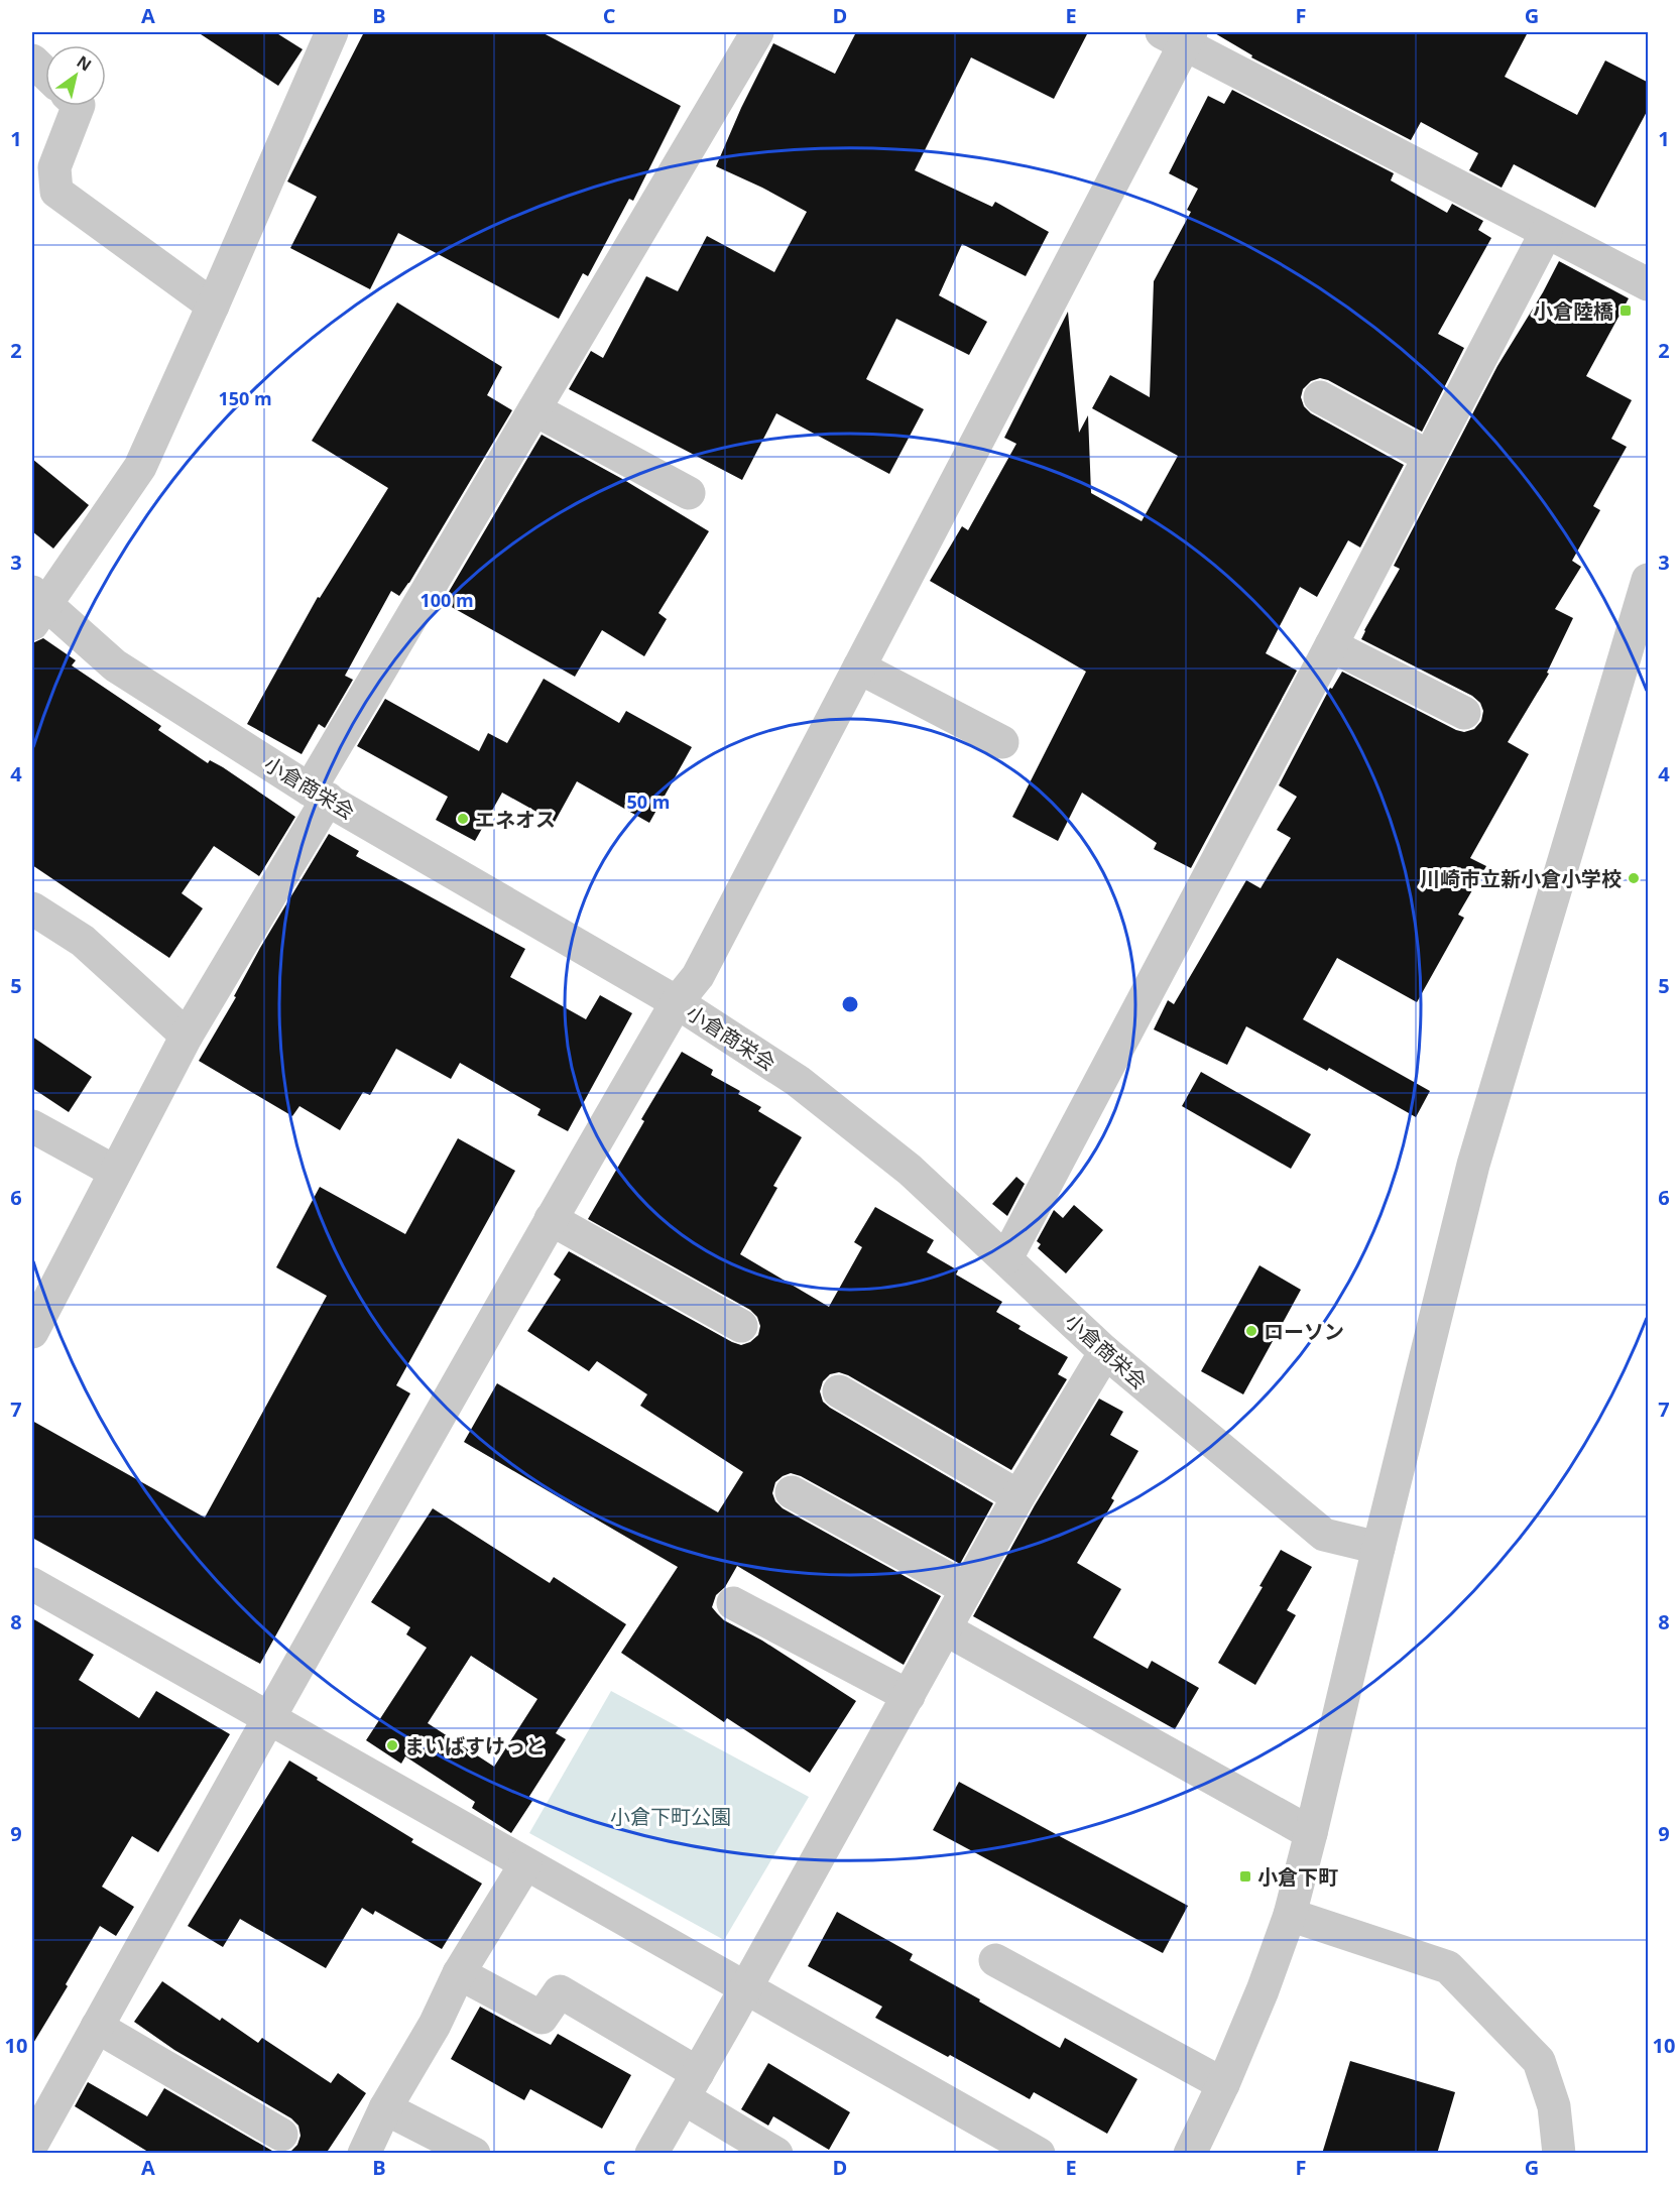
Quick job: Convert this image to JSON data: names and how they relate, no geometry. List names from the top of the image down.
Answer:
{
  "streets": {
    "street": ["小倉商栄会"]
  },
  "parks": ["小倉下町公園"],
  "places": {
    "transit": ["小倉陸橋", "小倉下町"],
    "other": [
      "エネオス",
      "川崎市立新小倉小学校",
      "ローソン",
      "まいばすけっと"
    ]
  },
  "north": "top right",
  "grid": {
    "columns": [
      "A",
      "B",
      "C",
      "D",
      "E",
      "F",
      "G"
    ],
    "rows": [
      "1",
      "2",
      "3",
      "4",
      "5",
      "6",
      "7",
      "8",
      "9",
      "10"
    ]
  },
  "rings": ["150 m", "100 m", "50 m"]
}
